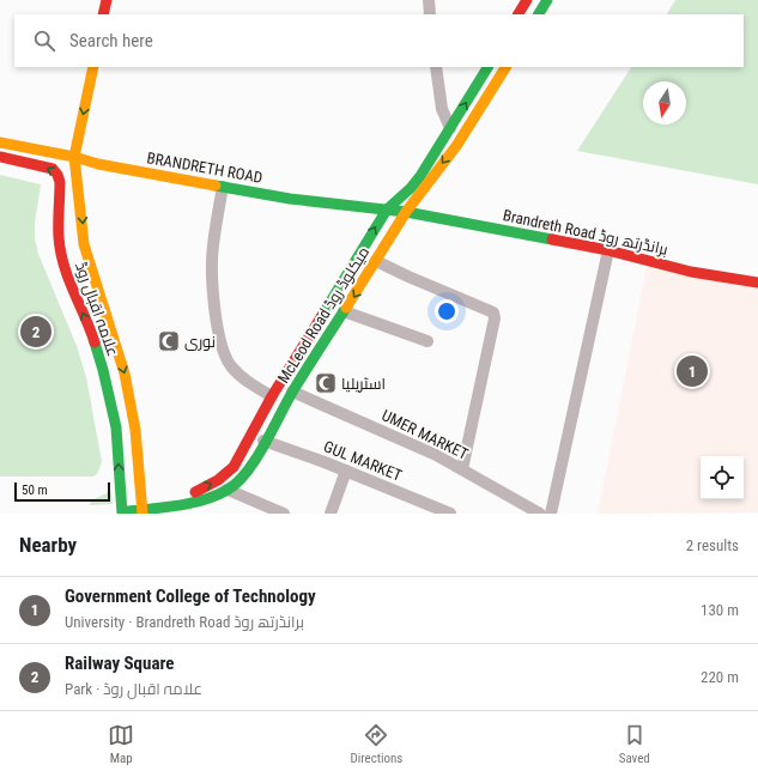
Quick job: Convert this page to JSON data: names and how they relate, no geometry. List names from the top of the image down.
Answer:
{
  "streets": {
    "main road": [
      "BRANDRETH ROAD",
      "Brandreth Road برانڈرتھ روڈ",
      "علامہ اقبال روڈ",
      "McLeod Road میکلوڈ روڈ"
    ],
    "street": ["UMER MARKET", "GUL MARKET"]
  },
  "crossings": [
    ["BRANDRETH ROAD", "Brandreth Road برانڈرتھ روڈ"],
    ["BRANDRETH ROAD", "علامہ اقبال روڈ"],
    ["BRANDRETH ROAD", "McLeod Road میکلوڈ روڈ"],
    ["Brandreth Road برانڈرتھ روڈ", "McLeod Road میکلوڈ روڈ"],
    ["علامہ اقبال روڈ", "McLeod Road میکلوڈ روڈ"],
    ["McLeod Road میکلوڈ روڈ", "UMER MARKET"],
    ["McLeod Road میکلوڈ روڈ", "GUL MARKET"]
  ],
  "places": {
    "mosque": ["نوری", "اسٹریلیا"]
  },
  "scale_bar": "50 m",
  "north": "bottom",
  "page": {
    "search": "Search here",
    "pins": ["2", "1"],
    "scale": "50 m",
    "heading": ["Nearby", "2 results"],
    "list": [
      {
        "mark": "1",
        "name": "Government College of Technology",
        "note": "University · Brandreth Road برانڈرتھ روڈ",
        "value": "130 m"
      },
      {
        "mark": "2",
        "name": "Railway Square",
        "note": "Park · علامہ اقبال روڈ",
        "value": "220 m"
      }
    ],
    "nav": ["Map", "Directions", "Saved"]
  }
}
